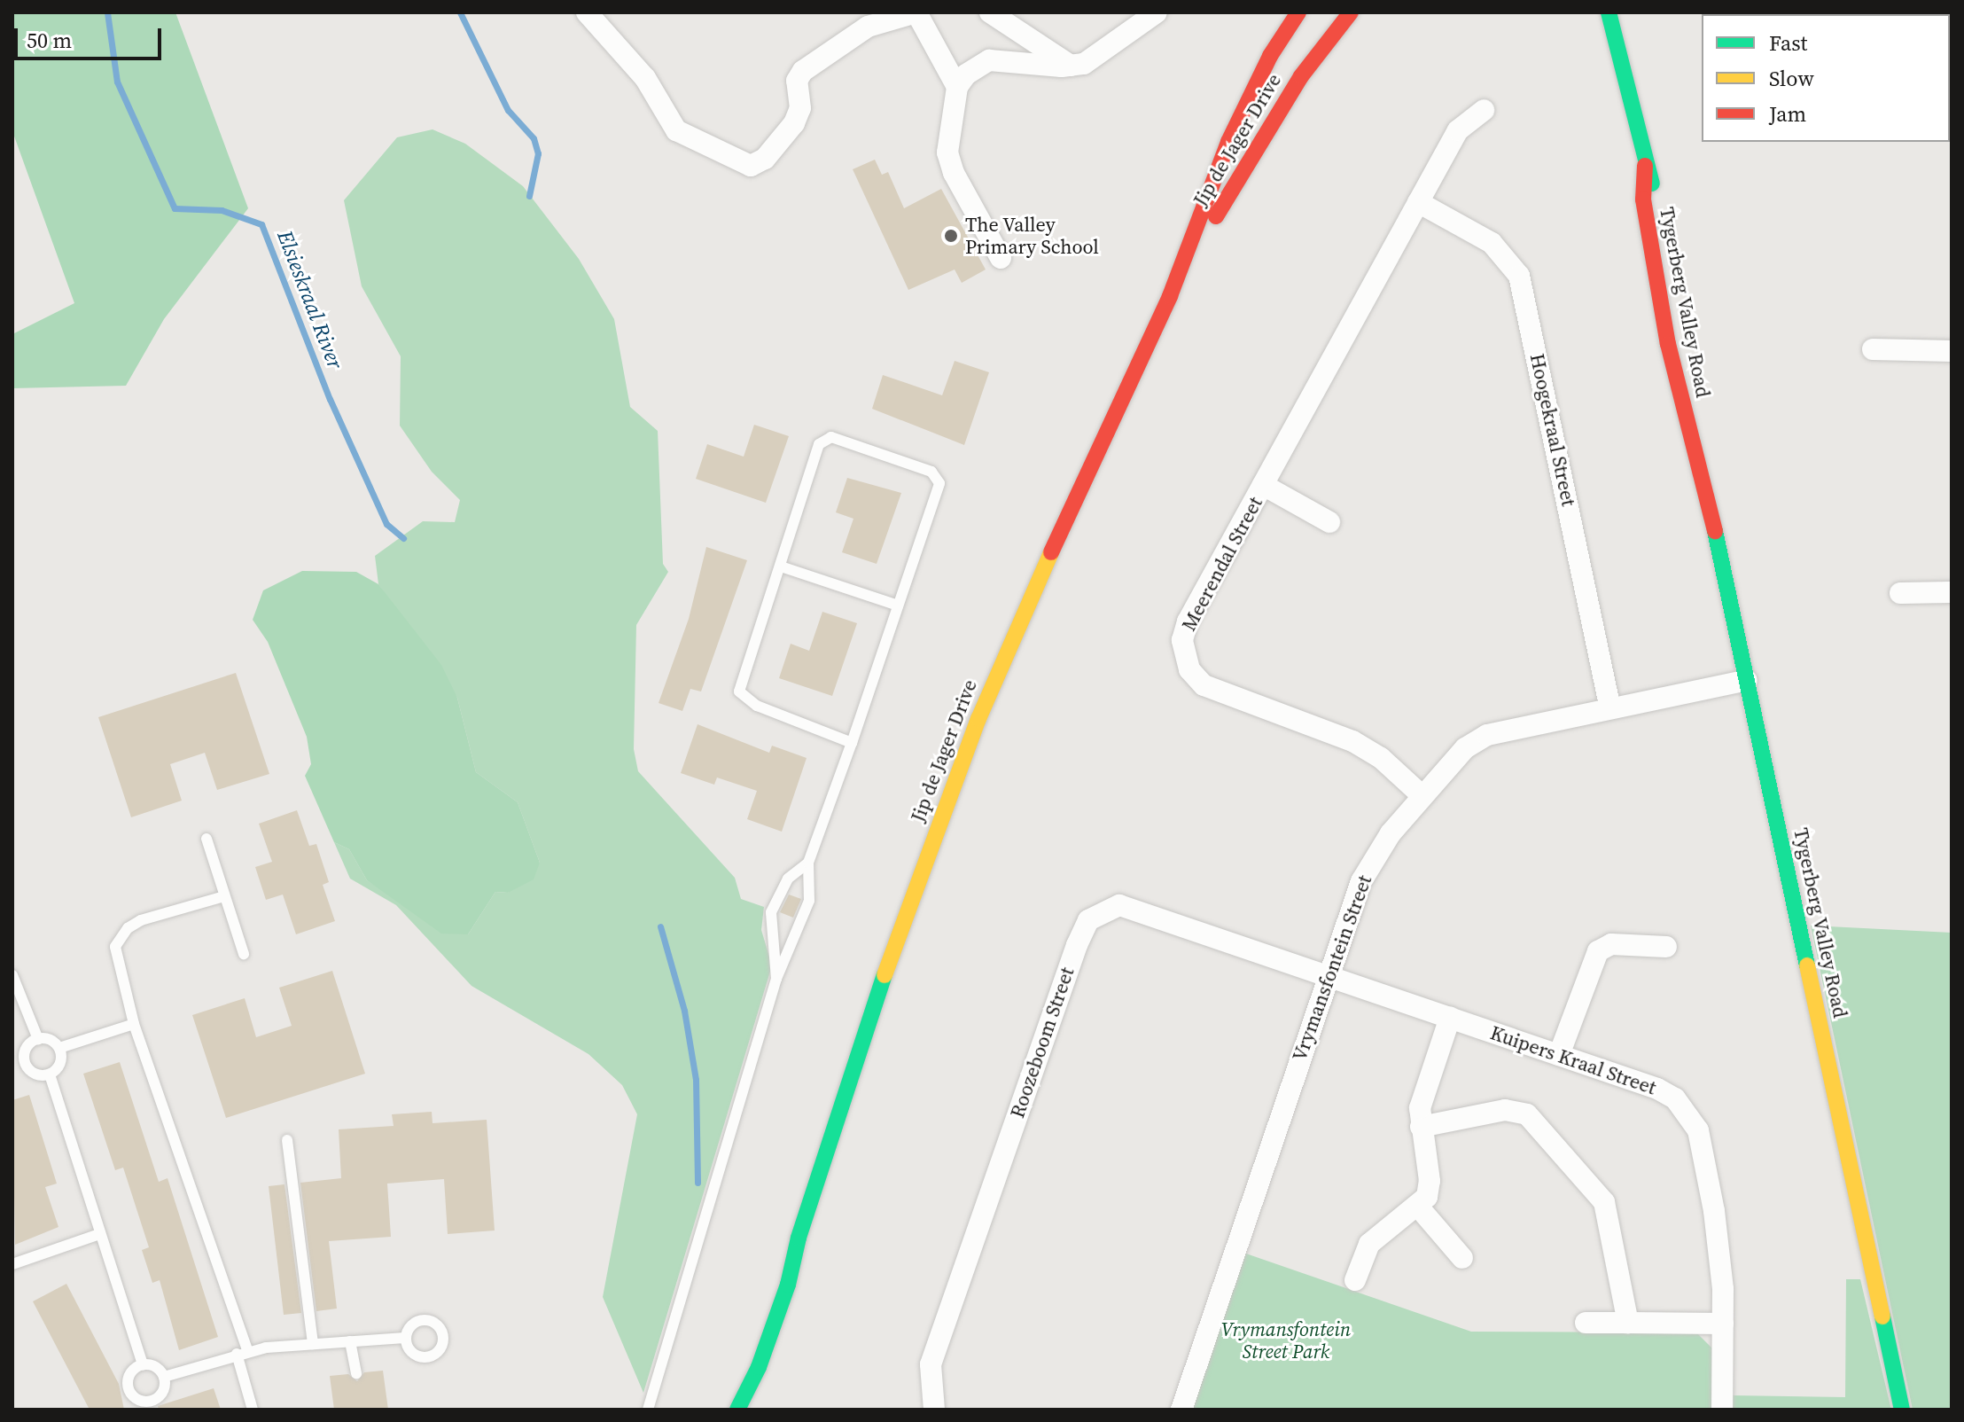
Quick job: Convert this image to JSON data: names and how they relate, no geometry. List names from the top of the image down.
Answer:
{
  "streets": {
    "main road": ["Jip de Jager Drive", "Tygerberg Valley Road"],
    "street": [
      "Hoogekraal Street",
      "Meerendal Street",
      "Vrymansfontein Street",
      "Roozeboom Street",
      "Kuipers Kraal Street"
    ]
  },
  "crossings": [
    ["Tygerberg Valley Road", "Vrymansfontein Street"],
    ["Hoogekraal Street", "Meerendal Street"],
    ["Hoogekraal Street", "Vrymansfontein Street"],
    ["Meerendal Street", "Vrymansfontein Street"],
    ["Vrymansfontein Street", "Roozeboom Street"],
    ["Vrymansfontein Street", "Kuipers Kraal Street"],
    ["Roozeboom Street", "Kuipers Kraal Street"]
  ],
  "water": ["Elsieskraal River"],
  "parks": ["Vrymansfontein Street Park"],
  "places": ["The Valley Primary School"],
  "legend": ["Fast", "Slow", "Jam"],
  "scale_bar": "50 m"
}
